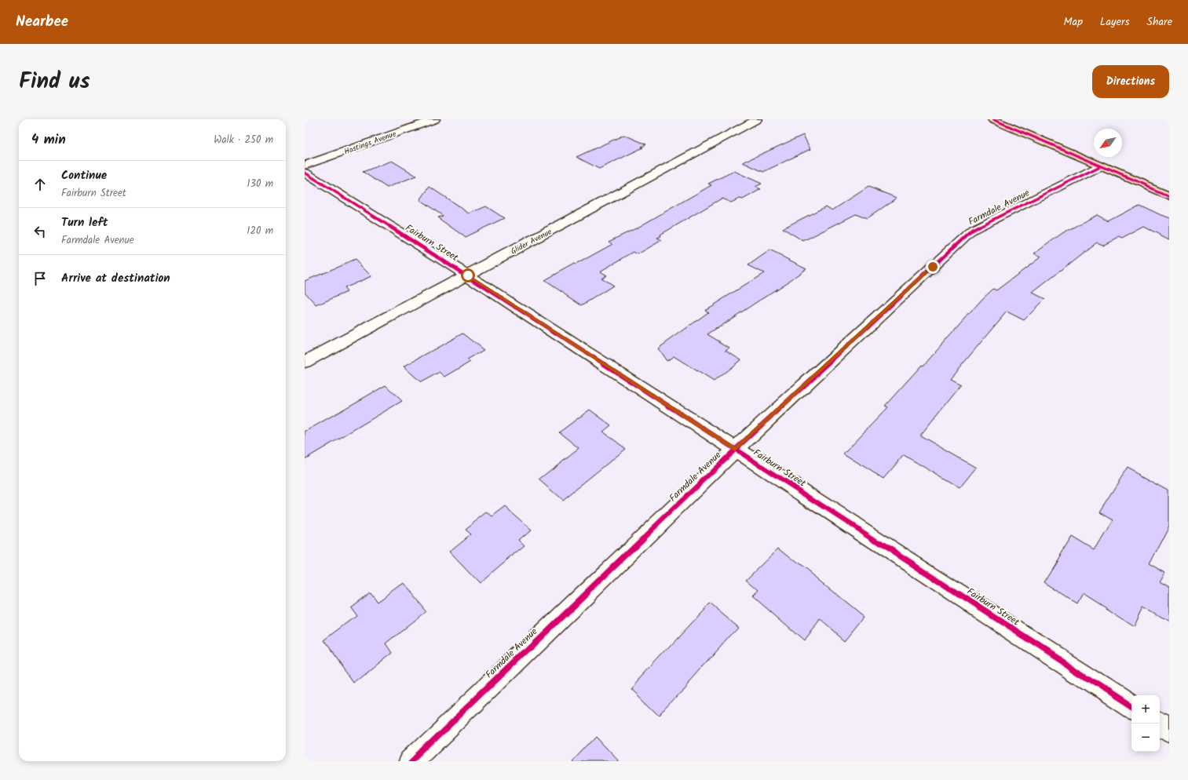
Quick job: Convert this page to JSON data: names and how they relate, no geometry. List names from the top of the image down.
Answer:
{
  "streets": {
    "street": [
      "Hastings Avenue",
      "Farmdale Avenue",
      "Glider Avenue",
      "Fairburn Street"
    ]
  },
  "crossings": [
    ["Farmdale Avenue", "Fairburn Street"],
    ["Glider Avenue", "Fairburn Street"]
  ],
  "north": "bottom left",
  "page": {
    "header": "Nearbee",
    "nav": ["Map", "Layers", "Share"],
    "title": "Find us",
    "buttons": "Directions",
    "heading": ["4 min", "Walk · 250 m"],
    "list": [
      ["Continue", "Fairburn Street", "130 m"],
      ["Turn left", "Farmdale Avenue", "120 m"],
      "Arrive at destination"
    ],
    "map_buttons": ["+", "−"]
  }
}
